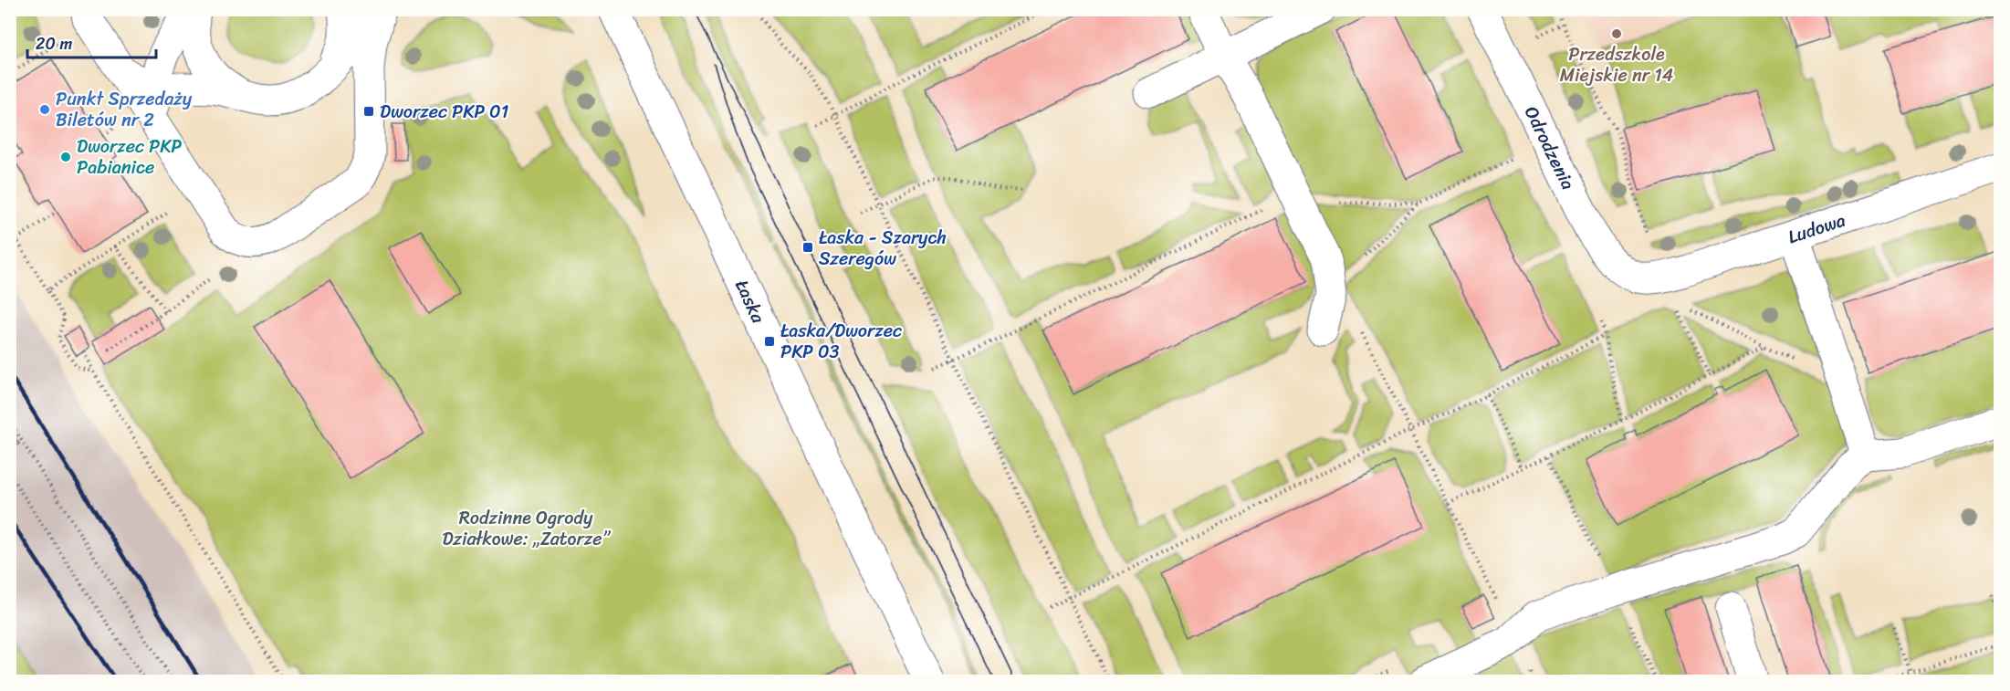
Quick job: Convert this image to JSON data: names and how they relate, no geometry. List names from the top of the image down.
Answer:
{
  "streets": {
    "main road": ["Odrodzenia", "Ludowa", "Łaska"]
  },
  "crossings": [
    ["Odrodzenia", "Ludowa"]
  ],
  "parks": ["Rodzinne Ogrody Działkowe: „Zatorze”"],
  "places": {
    "other": ["Przedszkole Miejskie nr 14", "Punkt Sprzedaży Biletów nr 2", "Dworzec PKP Pabianice"],
    "transit": ["Dworzec PKP 01", "Łaska - Szarych Szeregów", "Łaska/Dworzec PKP 03"]
  },
  "scale_bar": "20 m"
}
